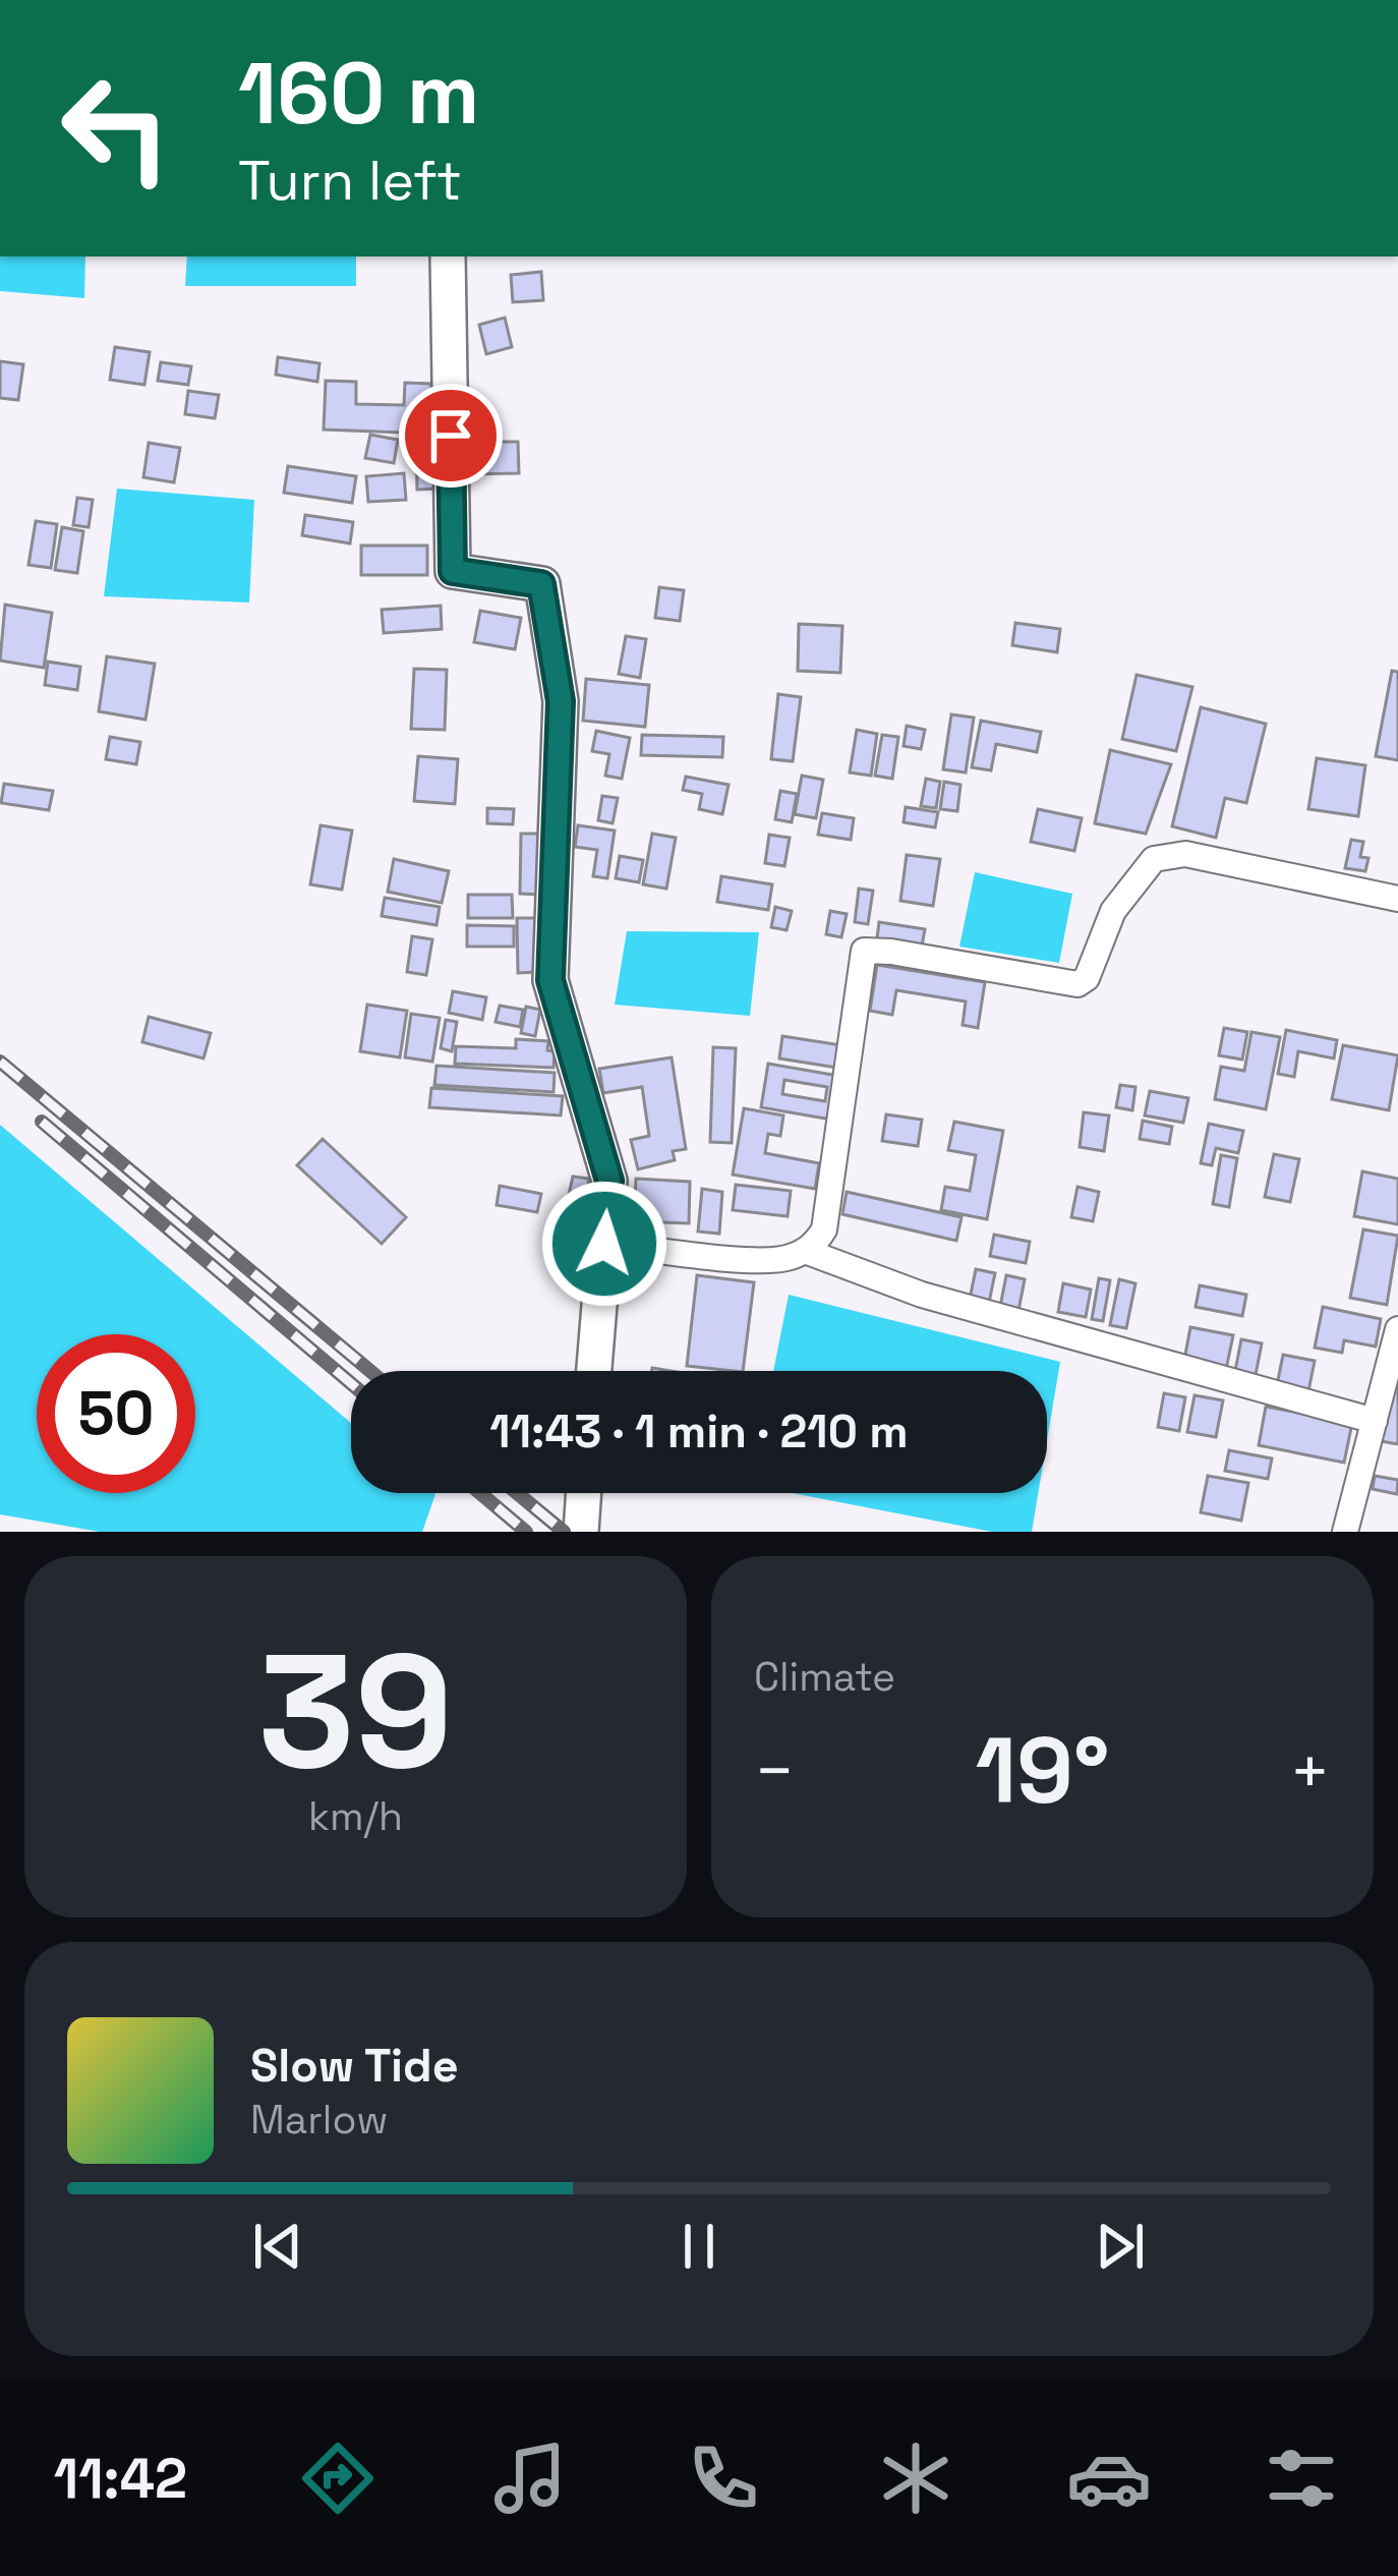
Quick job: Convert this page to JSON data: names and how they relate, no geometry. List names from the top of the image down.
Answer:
{
  "page": {
    "turn": ["160 m", "Turn left"],
    "limit": "50",
    "trip": "11:43 · 1 min · 210 m",
    "tile": [
      ["39", "km/h"],
      "Climate"
    ],
    "heat": ["−", "19°", "+"],
    "song": ["Slow Tide", "Marlow"],
    "tabs": "11:42"
  }
}
